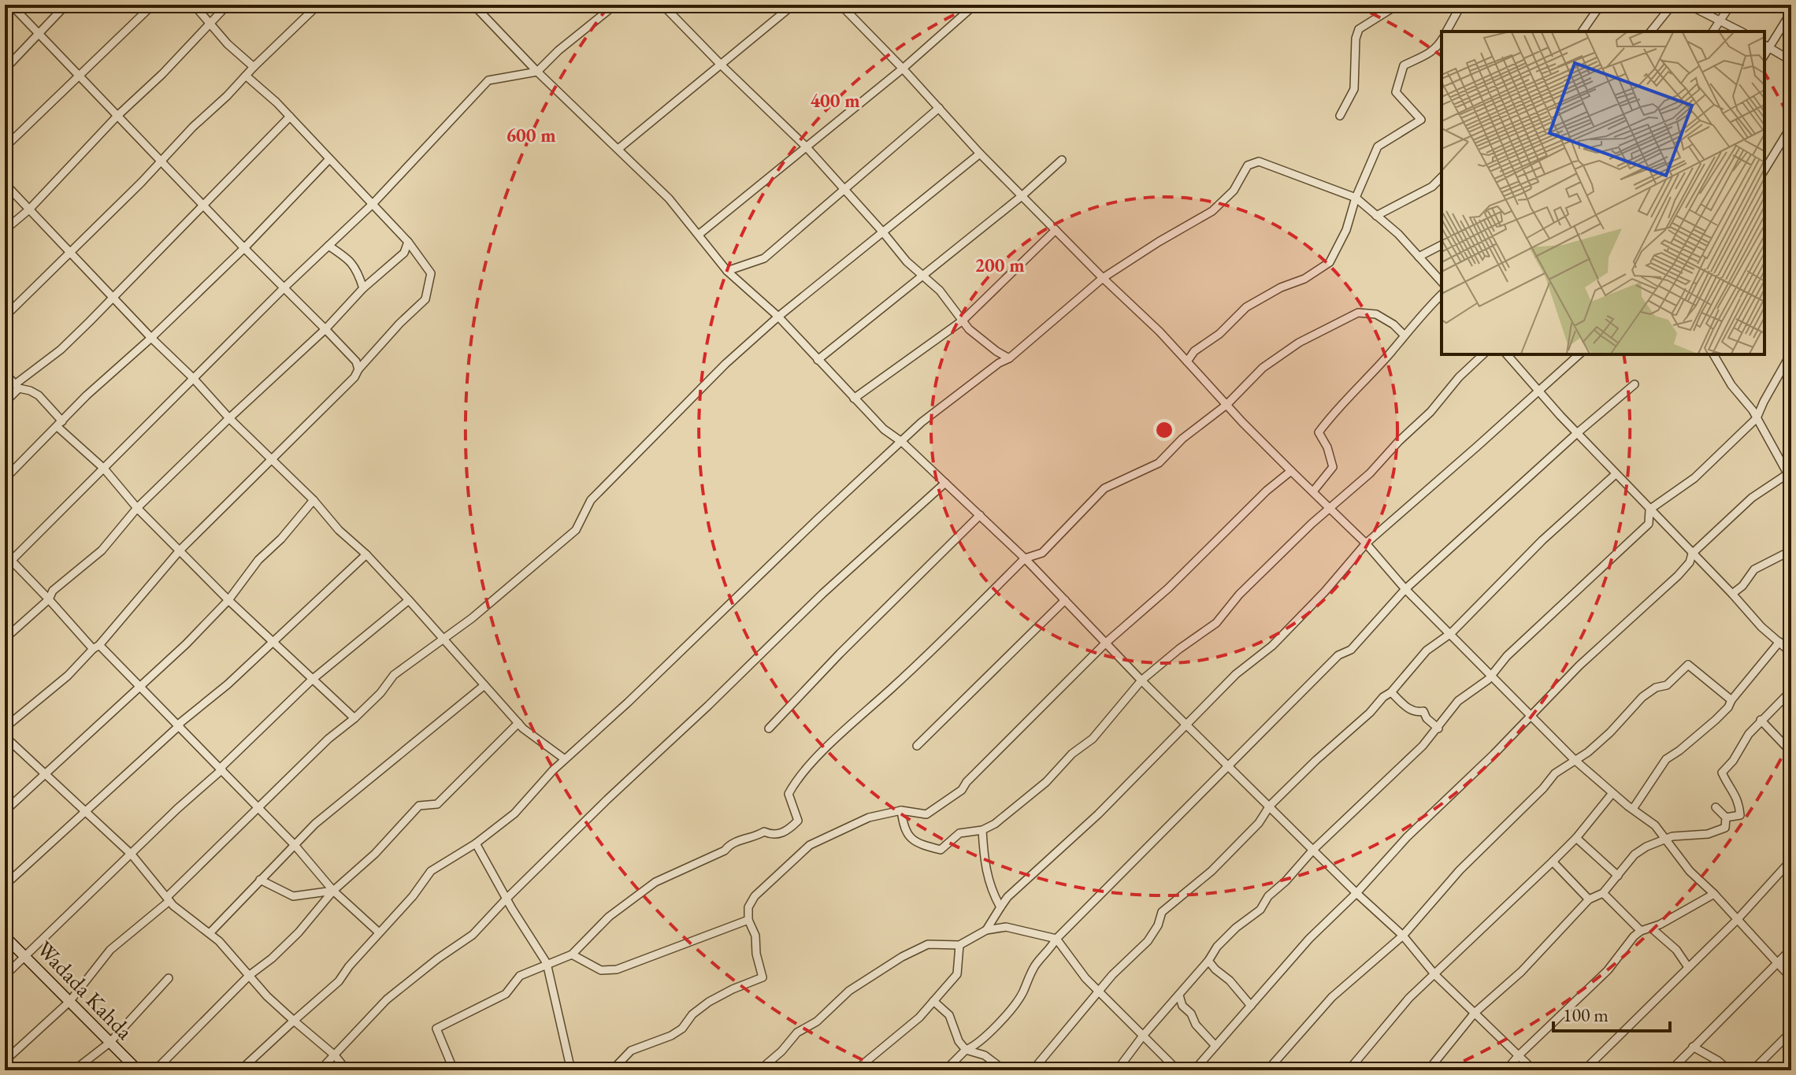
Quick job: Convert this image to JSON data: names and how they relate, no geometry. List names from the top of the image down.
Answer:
{
  "streets": {
    "main road": ["Wadada Kahda"]
  },
  "scale_bar": "100 m",
  "rings": ["400 m", "600 m", "200 m"]
}
